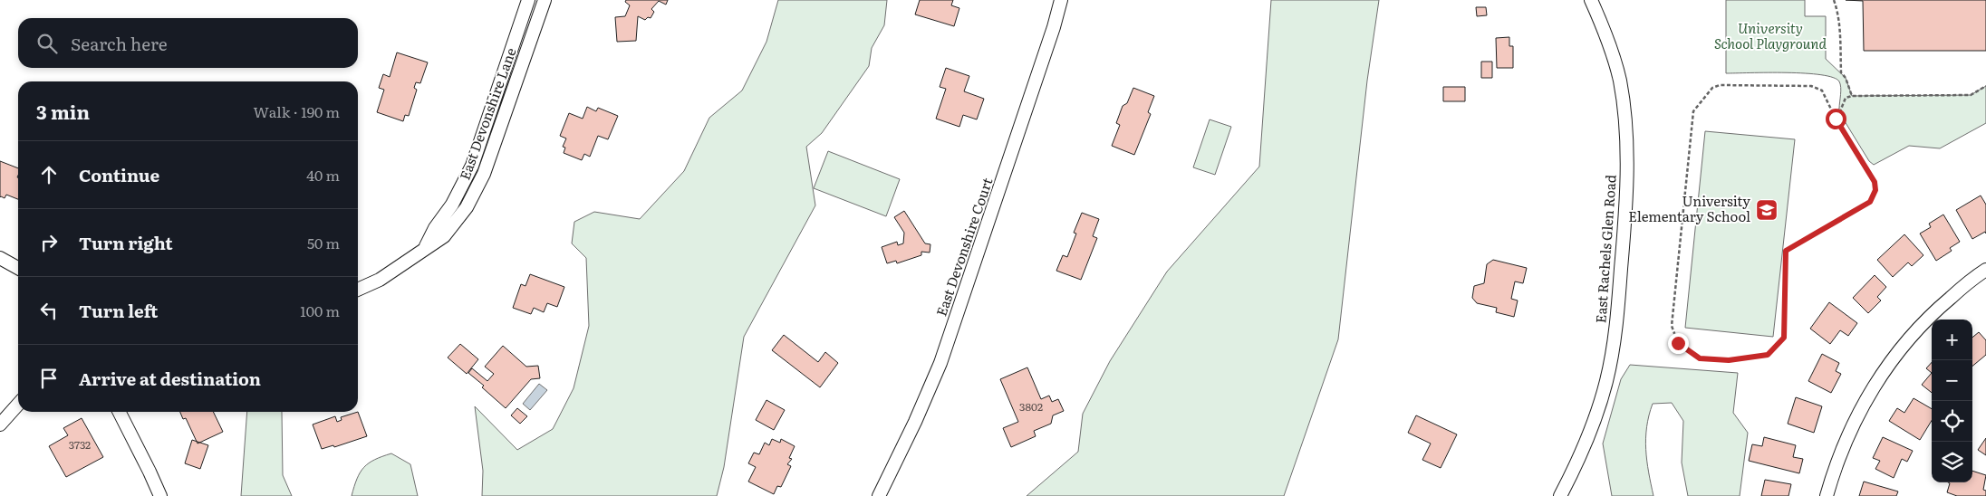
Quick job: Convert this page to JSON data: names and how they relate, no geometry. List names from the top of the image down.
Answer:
{
  "streets": {
    "street": ["East Devonshire Lane", "East Devonshire Court", "East Rachels Glen Road"]
  },
  "parks": ["University School Playground"],
  "places": {
    "school or university": ["University Elementary School"]
  },
  "house_numbers": ["3802", "3732"],
  "page": {
    "search": "Search here",
    "heading": ["3 min", "Walk · 190 m"],
    "list": [
      ["Continue", "40 m"],
      ["Turn right", "50 m"],
      ["Turn left", "100 m"],
      "Arrive at destination"
    ],
    "map_buttons": ["+", "−"]
  }
}
